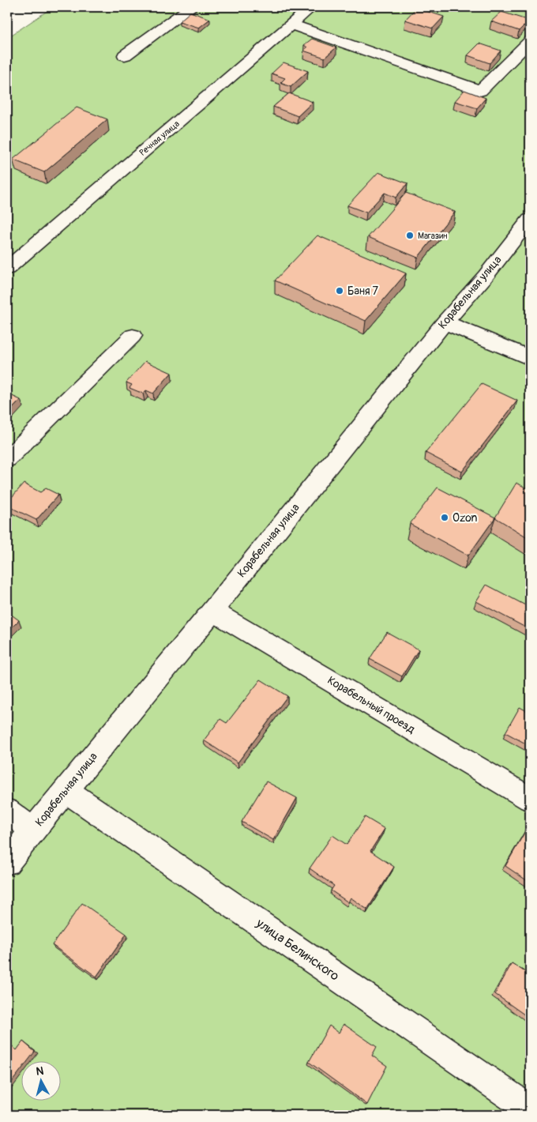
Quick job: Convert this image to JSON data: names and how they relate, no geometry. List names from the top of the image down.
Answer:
{
  "streets": {
    "street": [
      "Речная улица",
      "Корабельная улица",
      "Корабельный проезд",
      "улица Белинского"
    ]
  },
  "crossings": [
    ["Корабельная улица", "Корабельный проезд"],
    ["Корабельная улица", "улица Белинского"]
  ],
  "places": ["Магазин", "Баня 7", "Ozon"],
  "north": "top"
}
